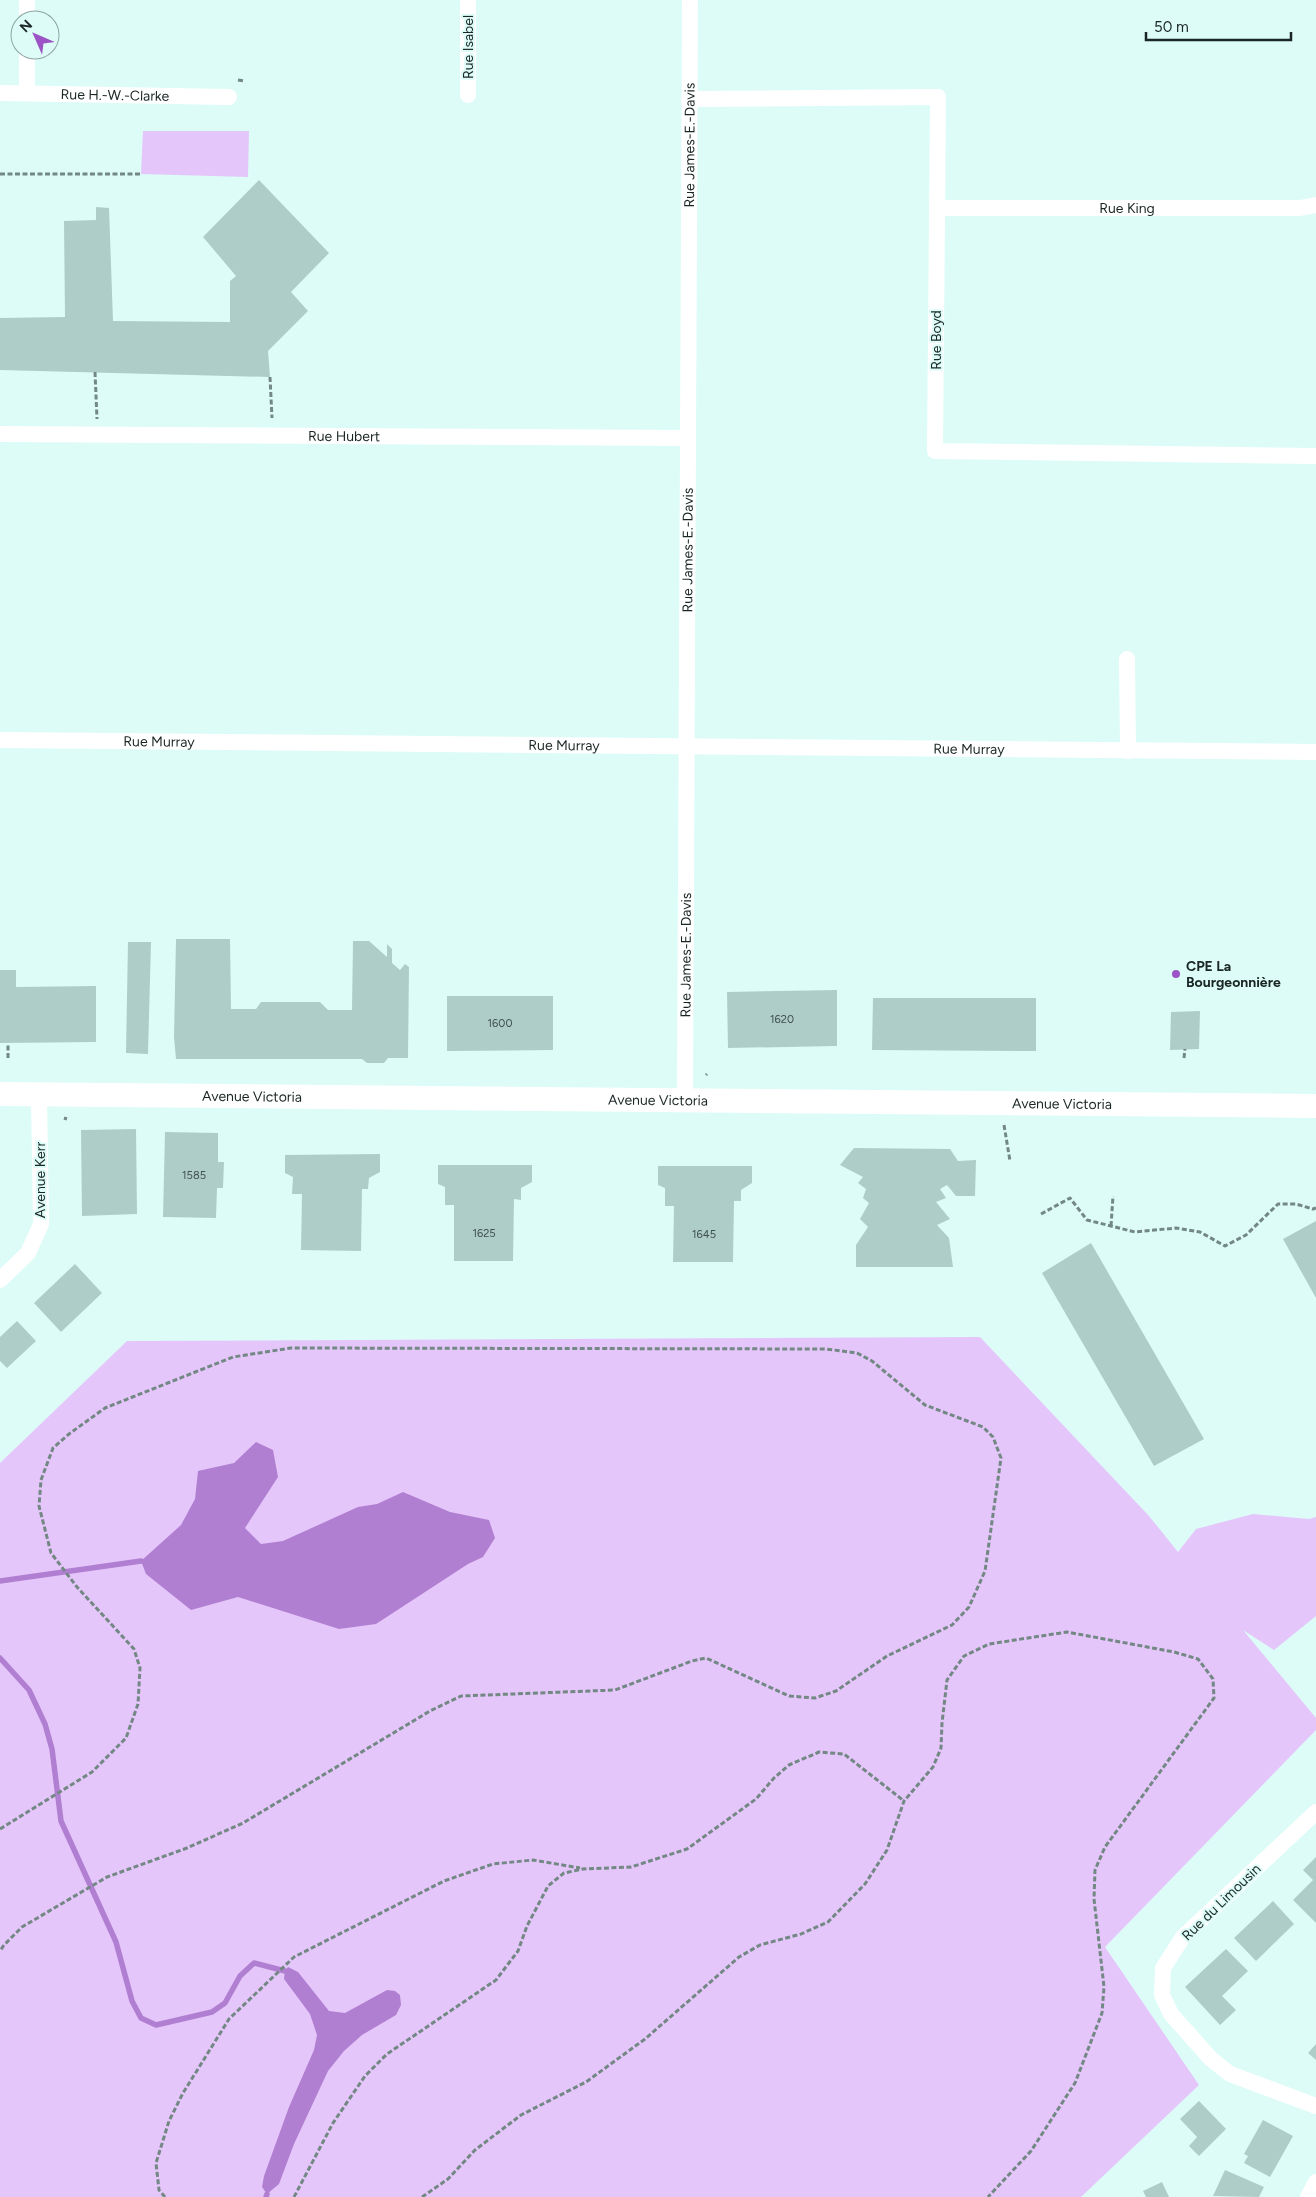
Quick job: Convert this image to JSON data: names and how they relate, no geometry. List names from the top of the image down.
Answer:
{
  "streets": {
    "street": [
      "Rue Isabel",
      "Rue H.-W.-Clarke",
      "Rue James-E.-Davis",
      "Rue King",
      "Rue Boyd",
      "Rue Hubert",
      "Rue Murray",
      "Avenue Victoria",
      "Avenue Kerr",
      "Rue du Limousin"
    ]
  },
  "crossings": [
    ["Rue James-E.-Davis", "Rue Boyd"],
    ["Rue James-E.-Davis", "Rue Hubert"],
    ["Rue James-E.-Davis", "Rue Murray"],
    ["Rue James-E.-Davis", "Avenue Victoria"],
    ["Rue King", "Rue Boyd"],
    ["Avenue Victoria", "Avenue Kerr"]
  ],
  "places": ["CPE La Bourgeonnière"],
  "house_numbers": [
    "1620",
    "1600",
    "1585",
    "1625",
    "1645"
  ],
  "scale_bar": "50 m",
  "north": "top left"
}
